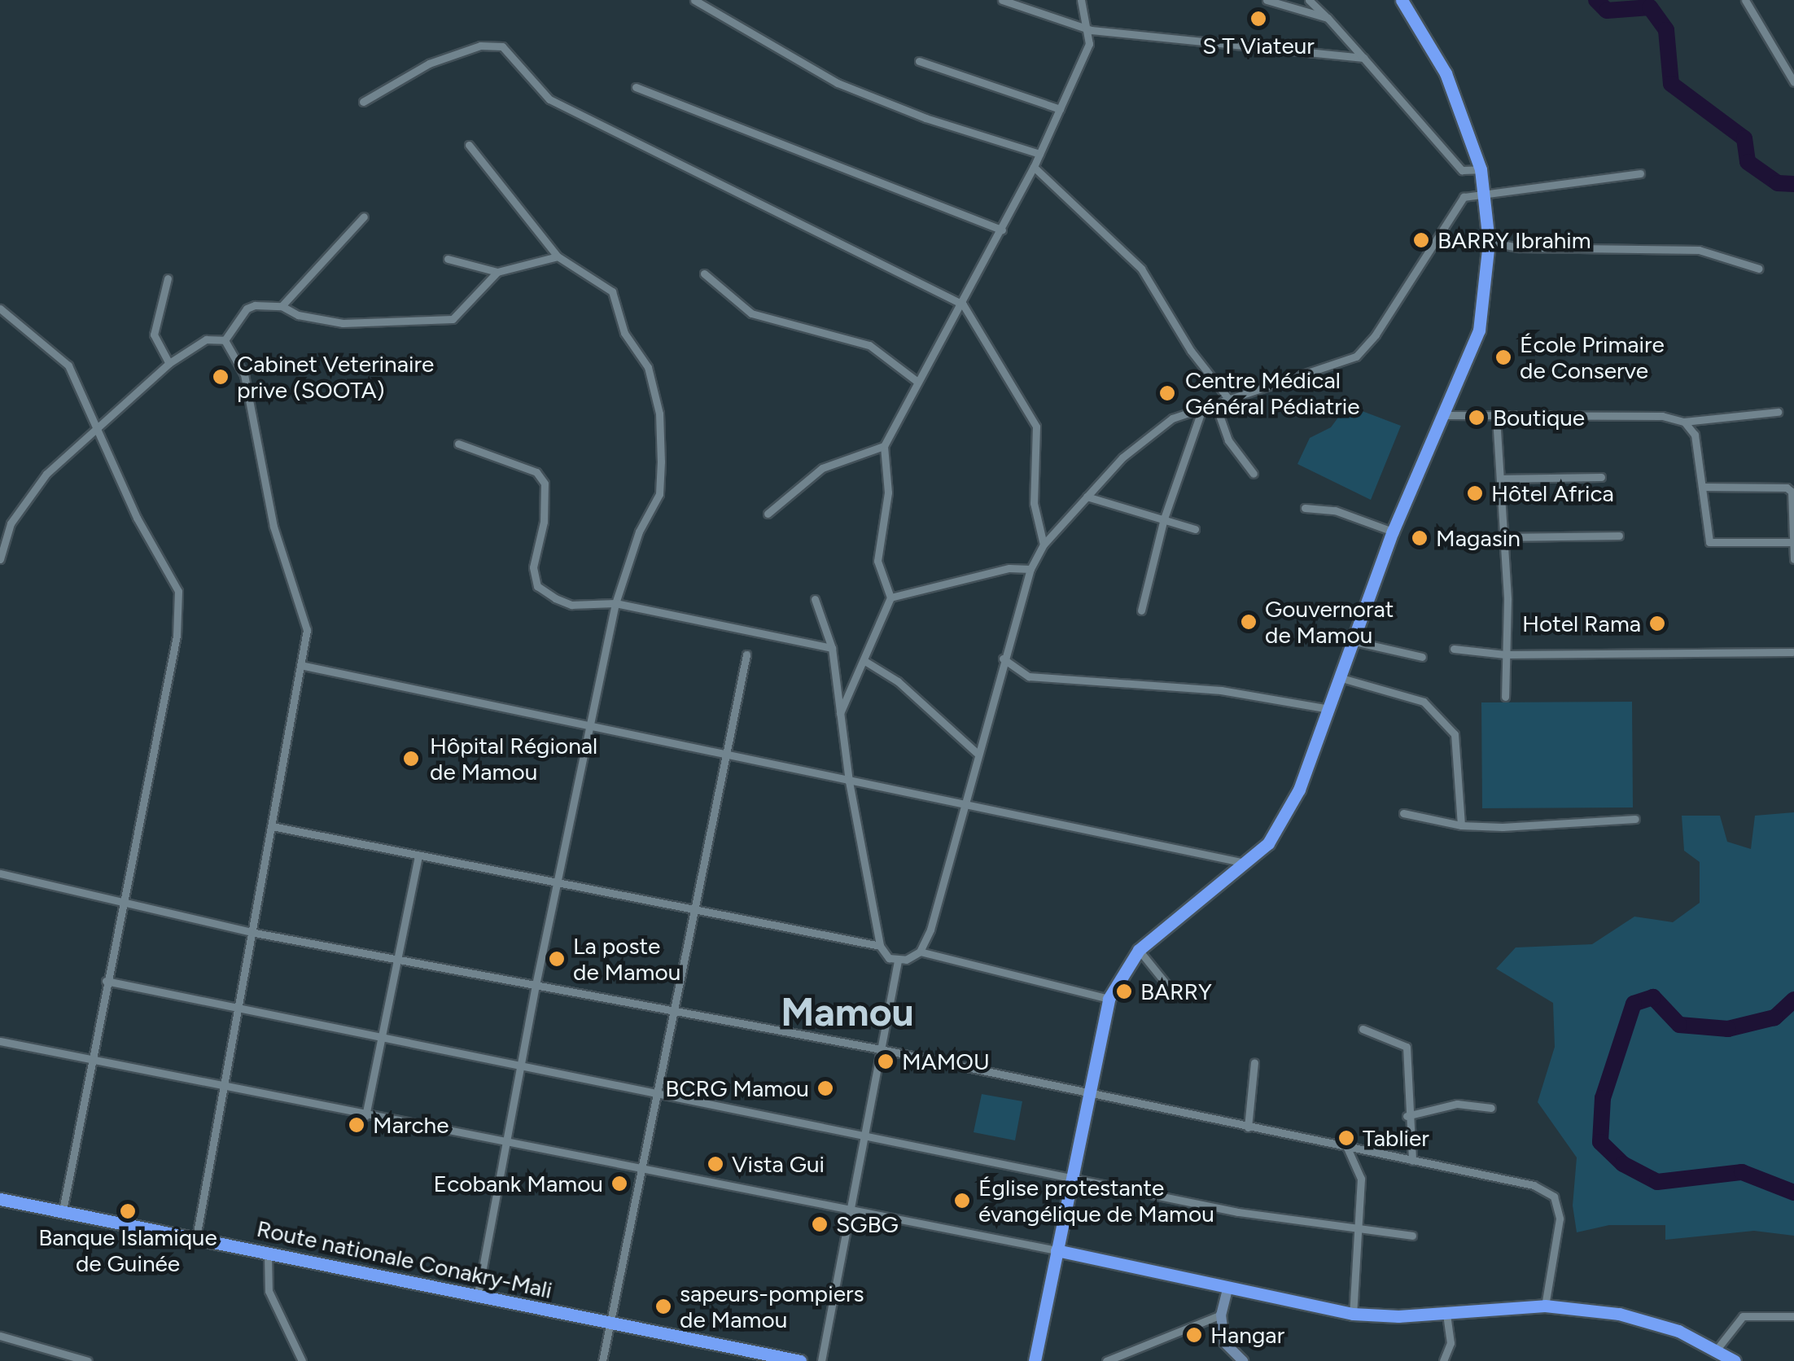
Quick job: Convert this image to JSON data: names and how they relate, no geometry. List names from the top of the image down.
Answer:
{
  "streets": {
    "highway": ["Route nationale Conakry-Mali"]
  },
  "districts": ["Mamou"],
  "places": [
    "S T Viateur",
    "BARRY Ibrahim",
    "École Primaire de Conserve",
    "Cabinet Veterinaire prive (SOOTA)",
    "Centre Médical Général Pédiatrie",
    "Boutique",
    "Hôtel Africa",
    "Magasin",
    "Gouvernorat de Mamou",
    "Hotel Rama",
    "Hôpital Régional de Mamou",
    "La poste de Mamou",
    "BARRY",
    "MAMOU",
    "BCRG Mamou",
    "Marche",
    "Tablier",
    "Vista Gui",
    "Ecobank Mamou",
    "Église protestante évangélique de Mamou",
    "Banque Islamique de Guinée",
    "SGBG",
    "sapeurs-pompiers de Mamou",
    "Hangar"
  ]
}
